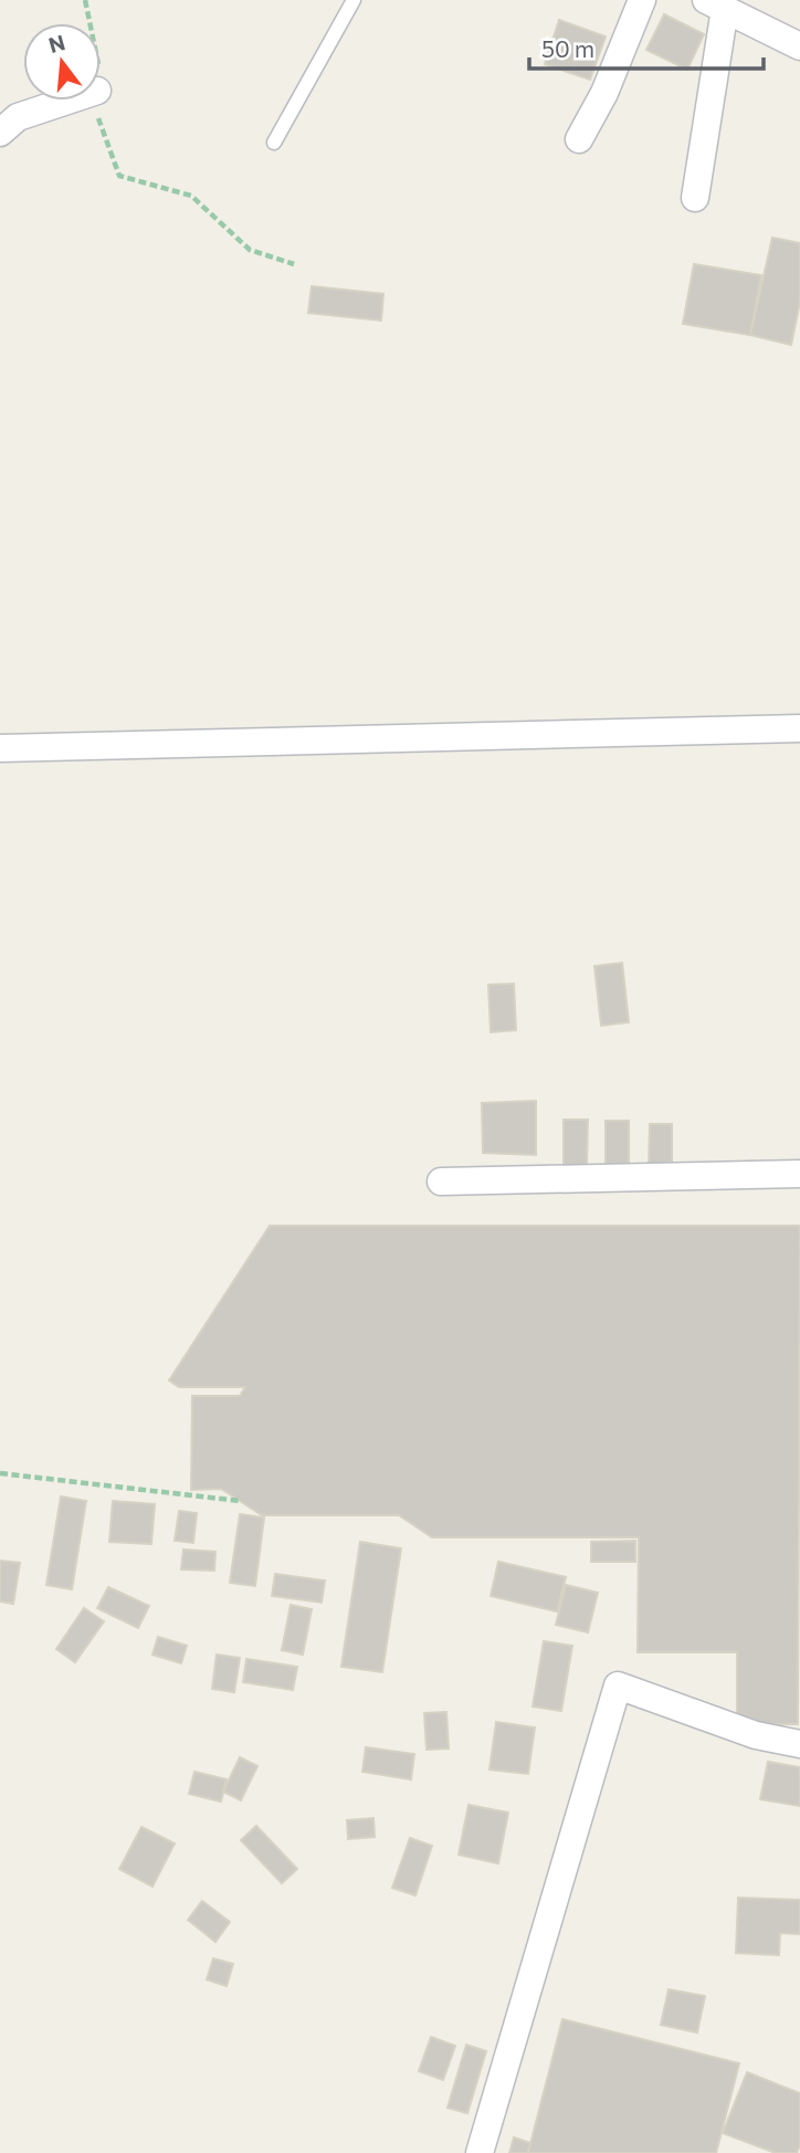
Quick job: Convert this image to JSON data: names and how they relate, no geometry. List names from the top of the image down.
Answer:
{
  "scale_bar": "50 m",
  "north": "top"
}
